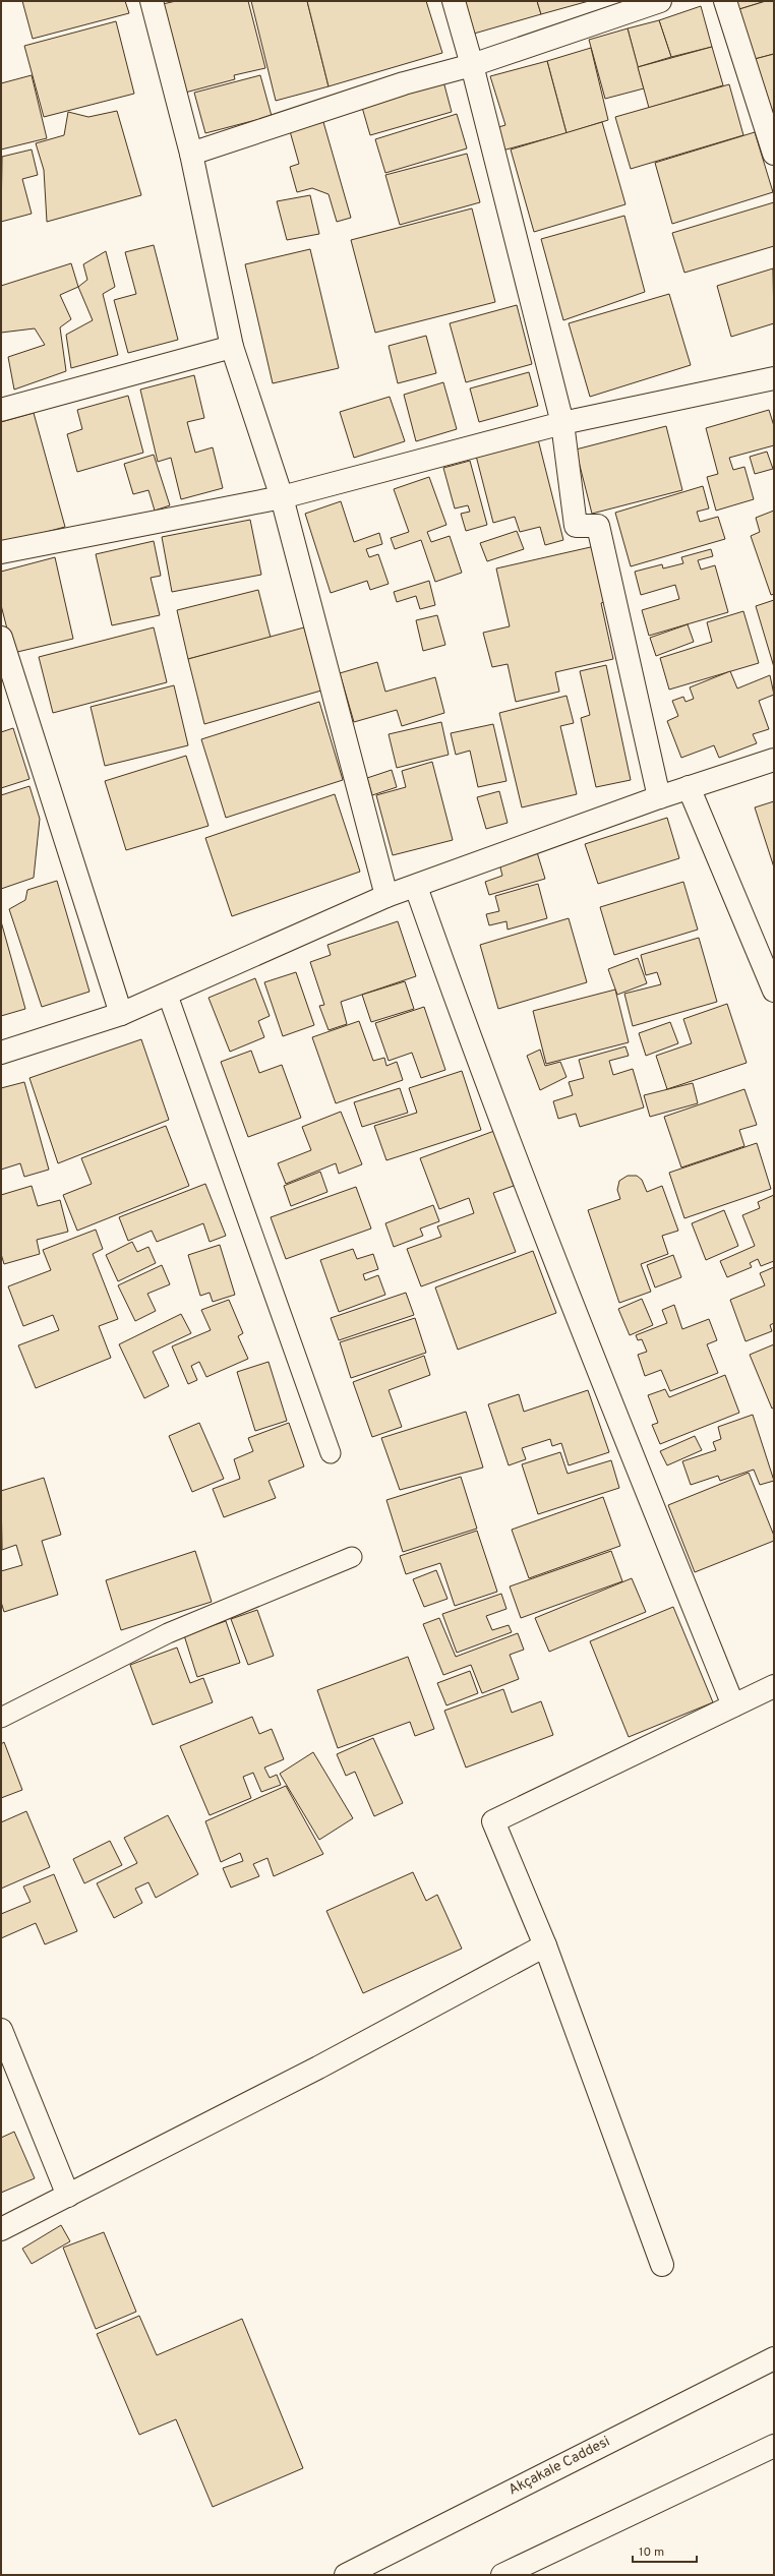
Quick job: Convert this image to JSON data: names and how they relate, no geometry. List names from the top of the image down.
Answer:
{
  "streets": {
    "street": ["Akçakale Caddesi"]
  },
  "scale_bar": "10 m"
}
